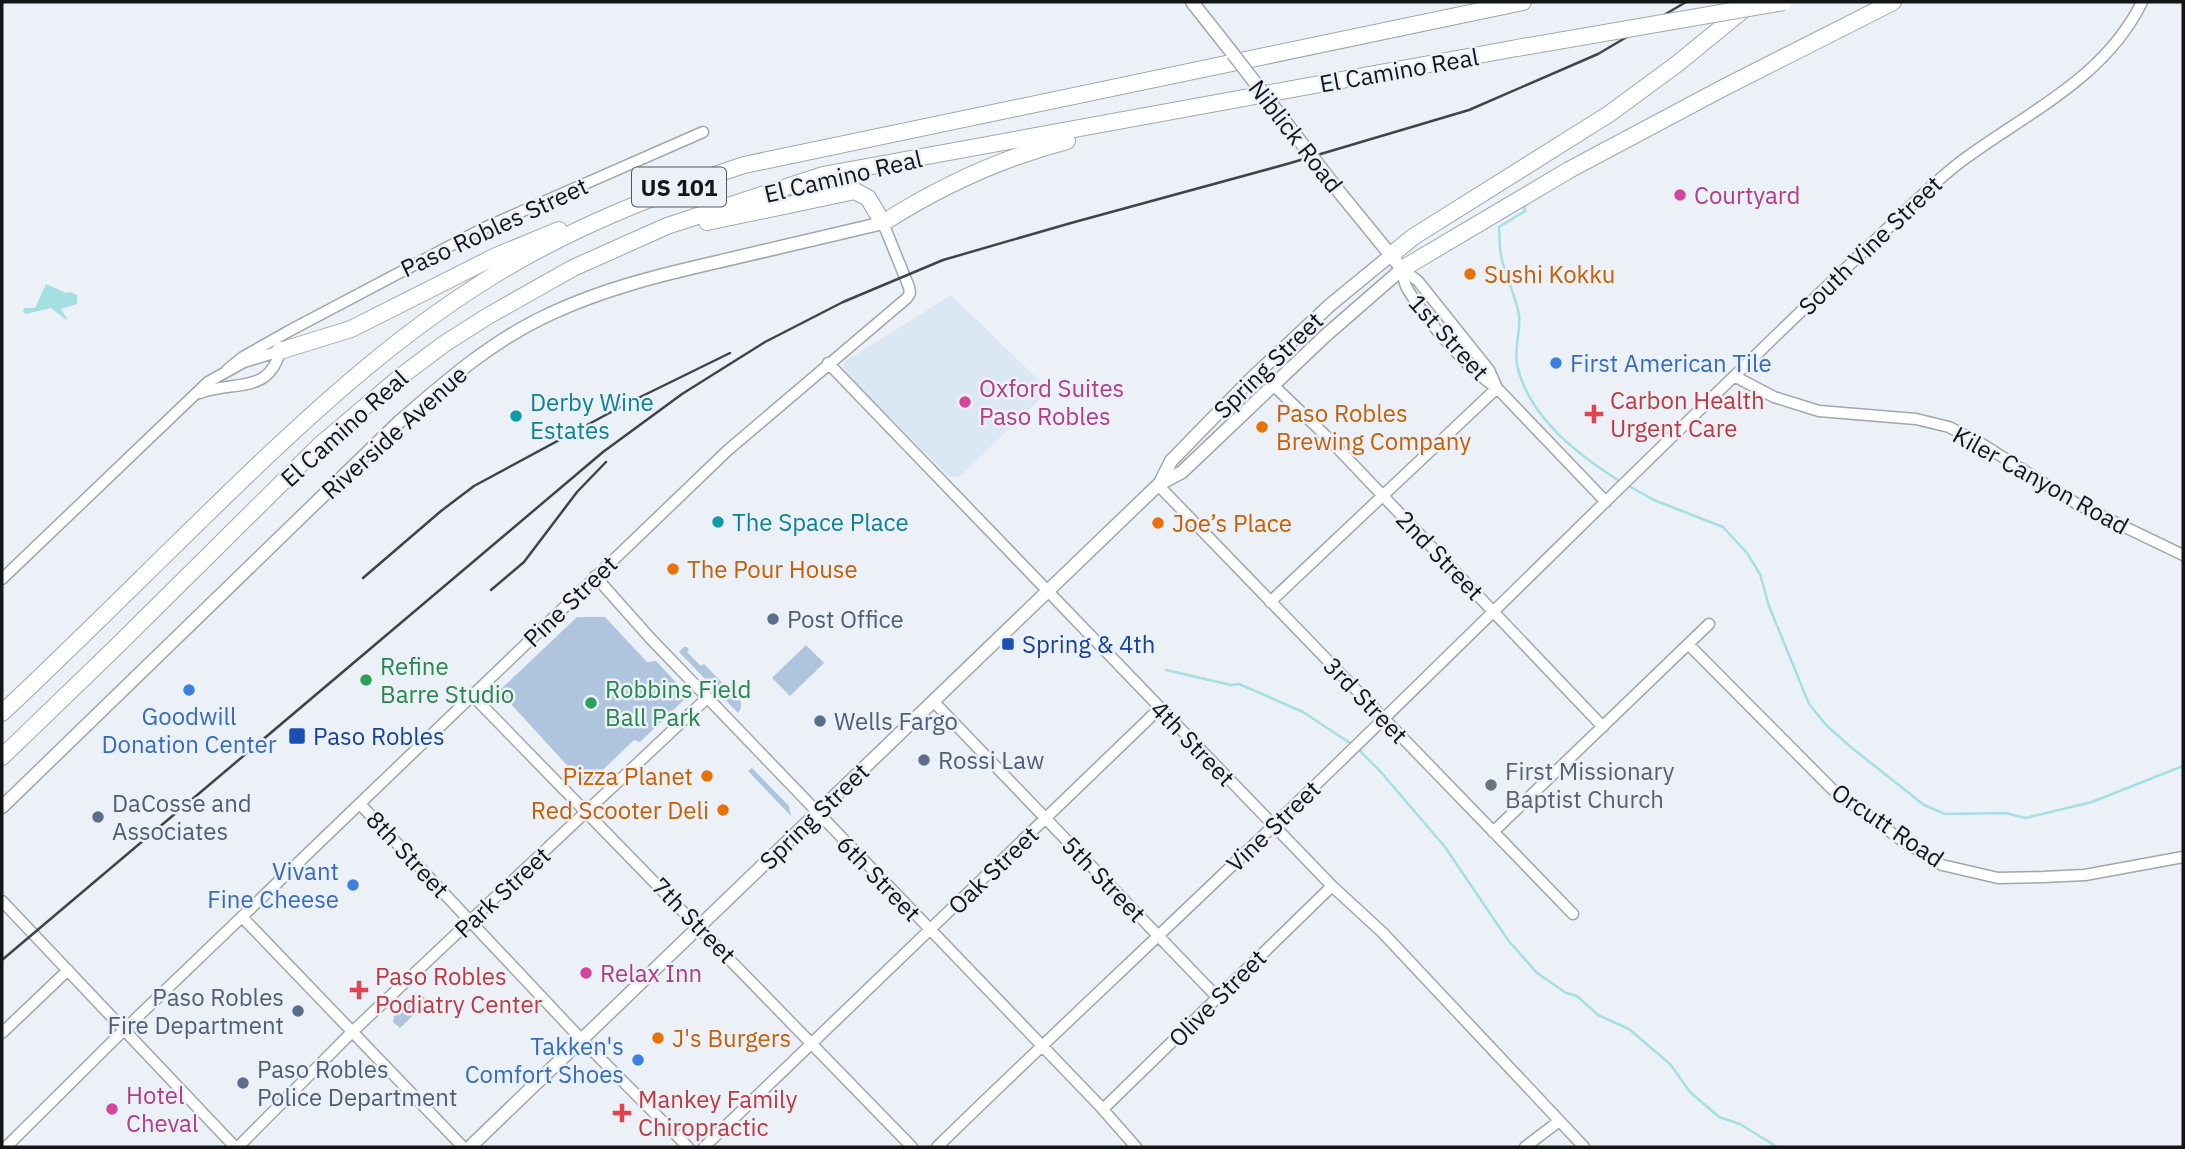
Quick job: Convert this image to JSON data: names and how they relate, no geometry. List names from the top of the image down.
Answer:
{
  "streets": {
    "highway": ["El Camino Real", "US 101"],
    "main road": ["Niblick Road", "Spring Street", "Riverside Avenue"],
    "street": [
      "Paso Robles Street",
      "South Vine Street",
      "1st Street",
      "Kiler Canyon Road",
      "2nd Street",
      "Pine Street",
      "3rd Street",
      "4th Street",
      "Orcutt Road",
      "Vine Street",
      "8th Street",
      "Oak Street",
      "6th Street",
      "5th Street",
      "Park Street",
      "7th Street",
      "Olive Street"
    ]
  },
  "crossings": [
    ["Niblick Road", "1st Street"],
    ["Niblick Road", "Spring Street"],
    ["South Vine Street", "1st Street"],
    ["South Vine Street", "Kiler Canyon Road"],
    ["South Vine Street", "Vine Street"],
    ["1st Street", "Spring Street"],
    ["1st Street", "Vine Street"],
    ["Spring Street", "2nd Street"],
    ["Spring Street", "3rd Street"],
    ["Spring Street", "4th Street"],
    ["Spring Street", "8th Street"],
    ["Spring Street", "6th Street"],
    ["Spring Street", "5th Street"],
    ["Spring Street", "7th Street"],
    ["Riverside Avenue", "Pine Street"],
    ["2nd Street", "Vine Street"],
    ["Pine Street", "4th Street"],
    ["Pine Street", "8th Street"],
    ["Pine Street", "6th Street"],
    ["Pine Street", "7th Street"],
    ["3rd Street", "Vine Street"],
    ["4th Street", "Vine Street"],
    ["4th Street", "Oak Street"],
    ["4th Street", "Olive Street"],
    ["Vine Street", "6th Street"],
    ["Vine Street", "5th Street"],
    ["8th Street", "Park Street"],
    ["Oak Street", "6th Street"],
    ["Oak Street", "5th Street"],
    ["Oak Street", "7th Street"],
    ["6th Street", "Park Street"],
    ["6th Street", "Olive Street"],
    ["5th Street", "Olive Street"],
    ["Park Street", "7th Street"]
  ],
  "places": {
    "other": [
      "Courtyard",
      "Sushi Kokku",
      "First American Tile",
      "Oxford Suites Paso Robles",
      "Derby Wine Estates",
      "Paso Robles Brewing Company",
      "The Space Place",
      "Joe’s Place",
      "The Pour House",
      "Post Office",
      "Refine Barre Studio",
      "Goodwill Donation Center",
      "Robbins Field Ball Park",
      "Wells Fargo",
      "Rossi Law",
      "Pizza Planet",
      "First Missionary Baptist Church",
      "Red Scooter Deli",
      "DaCosse and Associates",
      "Vivant Fine Cheese",
      "Relax Inn",
      "Paso Robles Fire Department",
      "J's Burgers",
      "Takken's Comfort Shoes",
      "Paso Robles Police Department",
      "Hotel Cheval"
    ],
    "health": ["Carbon Health Urgent Care", "Paso Robles Podiatry Center", "Mankey Family Chiropractic"],
    "transit": ["Spring & 4th", "Paso Robles"]
  }
}
